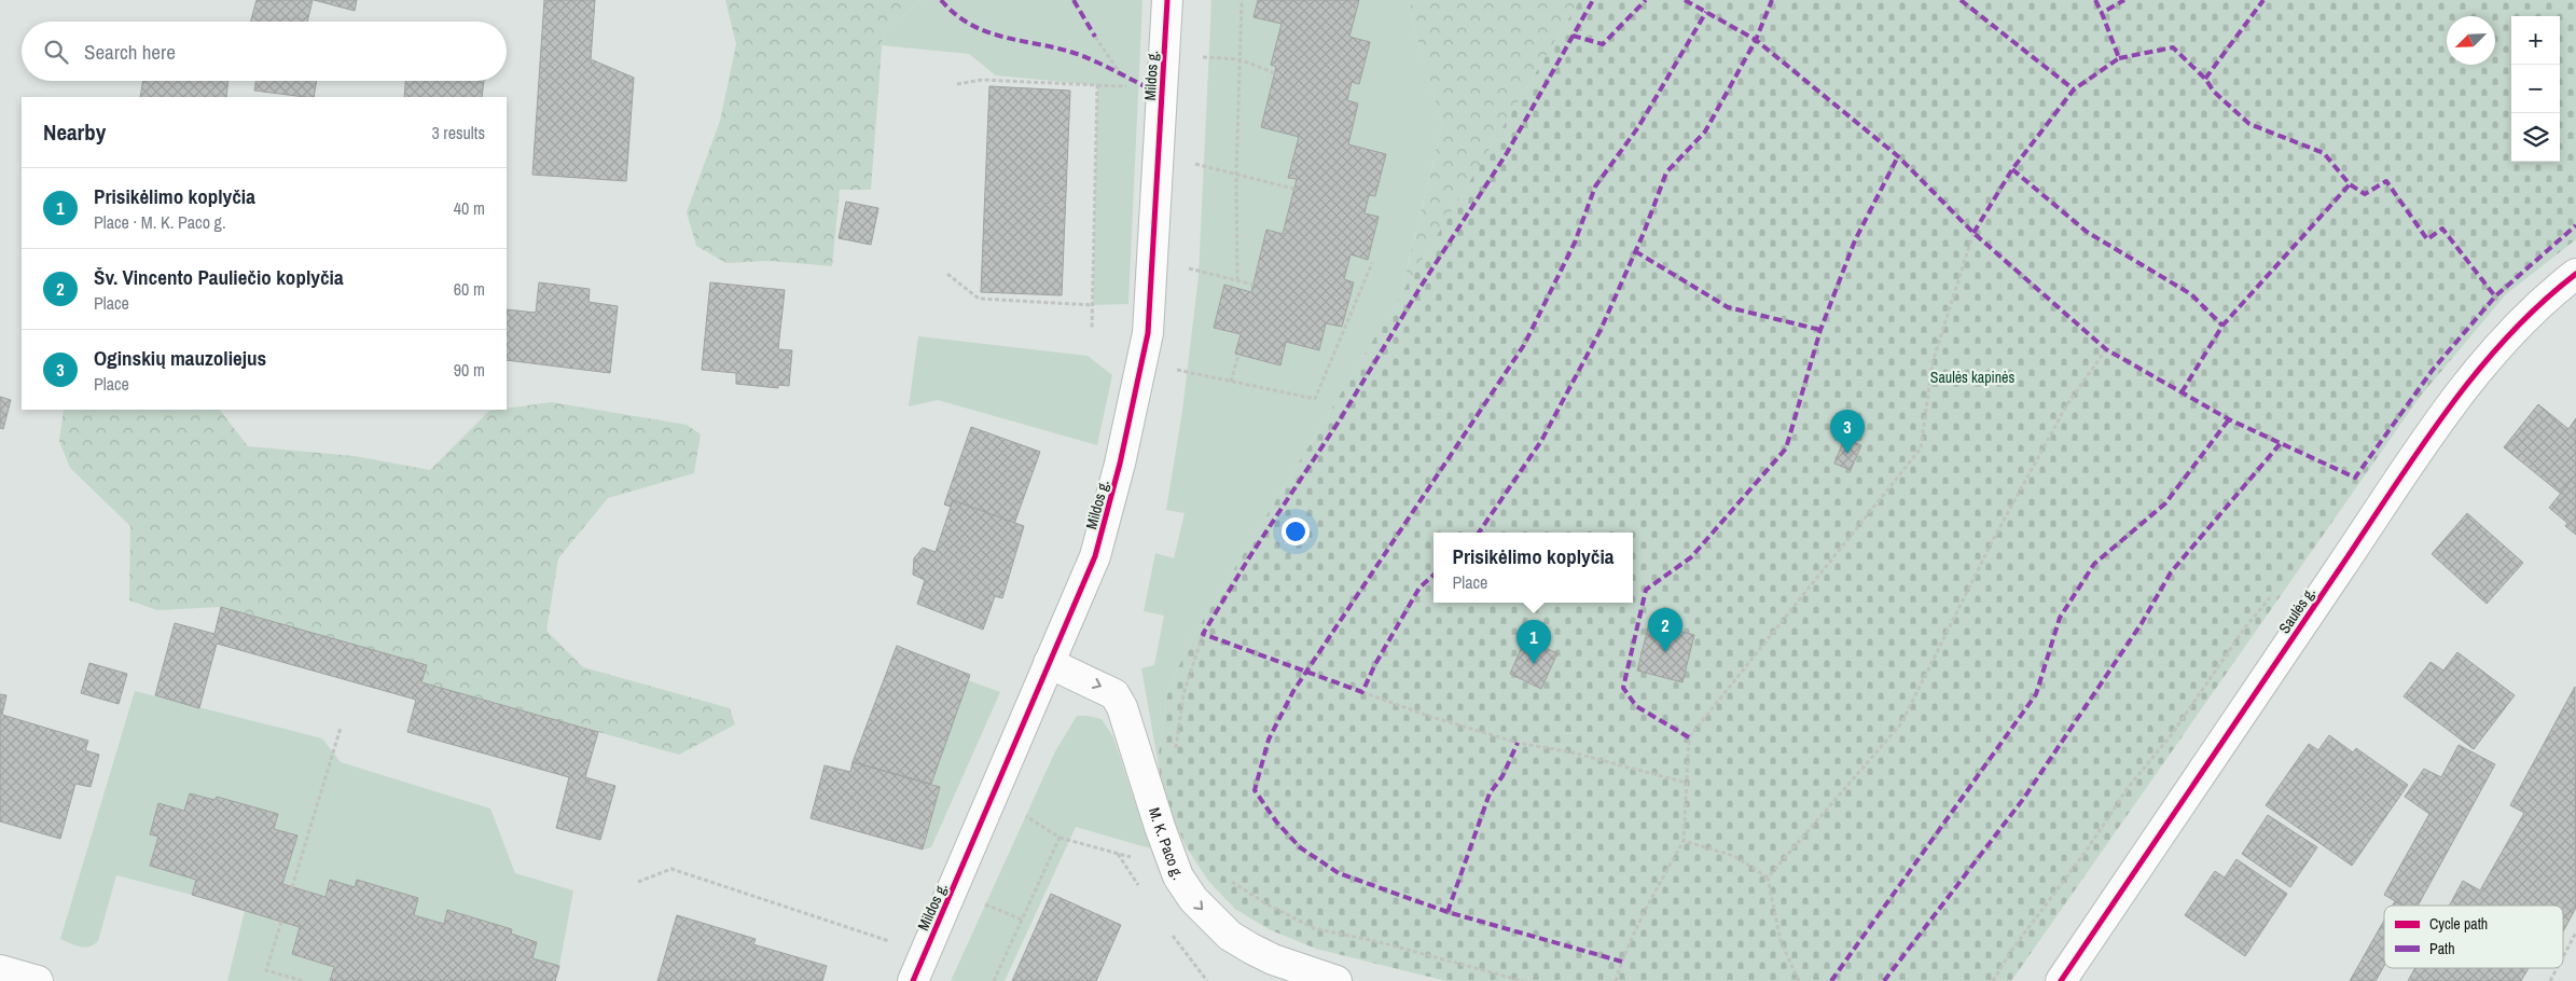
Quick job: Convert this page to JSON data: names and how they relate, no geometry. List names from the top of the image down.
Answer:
{
  "streets": {
    "street": ["Mildos g.", "Saulės g.", "M. K. Paco g."]
  },
  "crossings": [
    ["Mildos g.", "M. K. Paco g."]
  ],
  "one_way": ["M. K. Paco g."],
  "parks": ["Saulės kapinės"],
  "legend": ["Cycle path", "Path"],
  "north": "bottom left",
  "page": {
    "map_buttons": ["+", "−"],
    "search": "Search here",
    "heading": ["Nearby", "3 results"],
    "list": [
      {
        "mark": "1",
        "name": "Prisikėlimo koplyčia",
        "note": "Place · M. K. Paco g.",
        "value": "40 m"
      },
      {
        "mark": "2",
        "name": "Šv. Vincento Pauliečio koplyčia",
        "note": "Place",
        "value": "60 m"
      },
      {
        "mark": "3",
        "name": "Oginskių mauzoliejus",
        "note": "Place",
        "value": "90 m"
      }
    ],
    "pins": ["3", "2", "1"],
    "popup": ["Prisikėlimo koplyčia", "Place"]
  }
}
